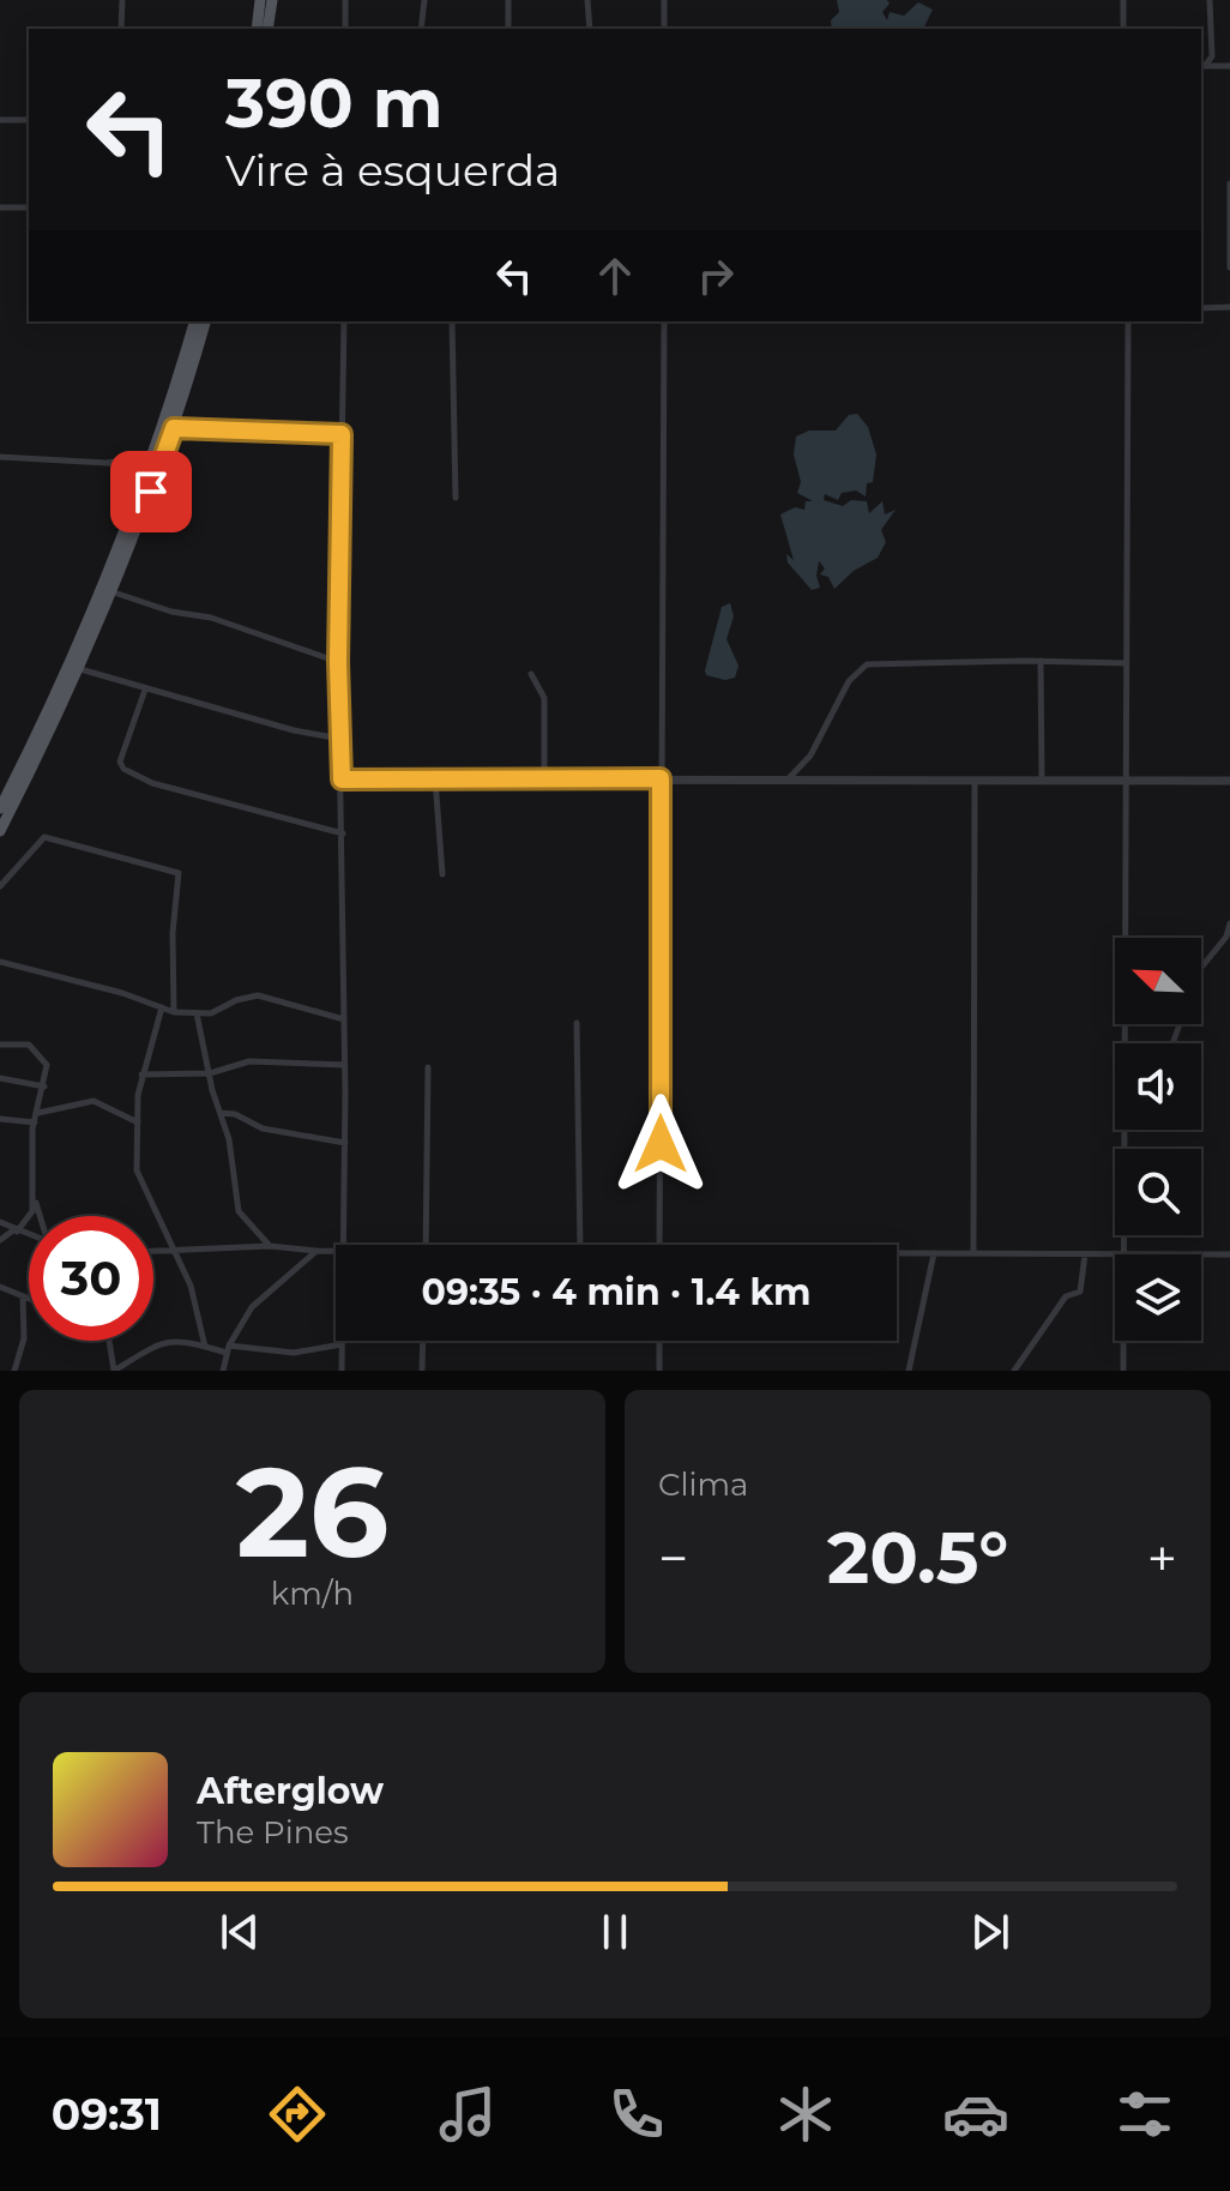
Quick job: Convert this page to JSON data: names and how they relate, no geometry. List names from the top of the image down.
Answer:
{
  "north": "top left",
  "page": {
    "turn": ["390 m", "Vire à esquerda"],
    "limit": "30",
    "trip": "09:35 · 4 min · 1.4 km",
    "tile": [
      ["26", "km/h"],
      "Clima"
    ],
    "heat": ["−", "20.5°", "+"],
    "song": ["Afterglow", "The Pines"],
    "tabs": "09:31"
  }
}
